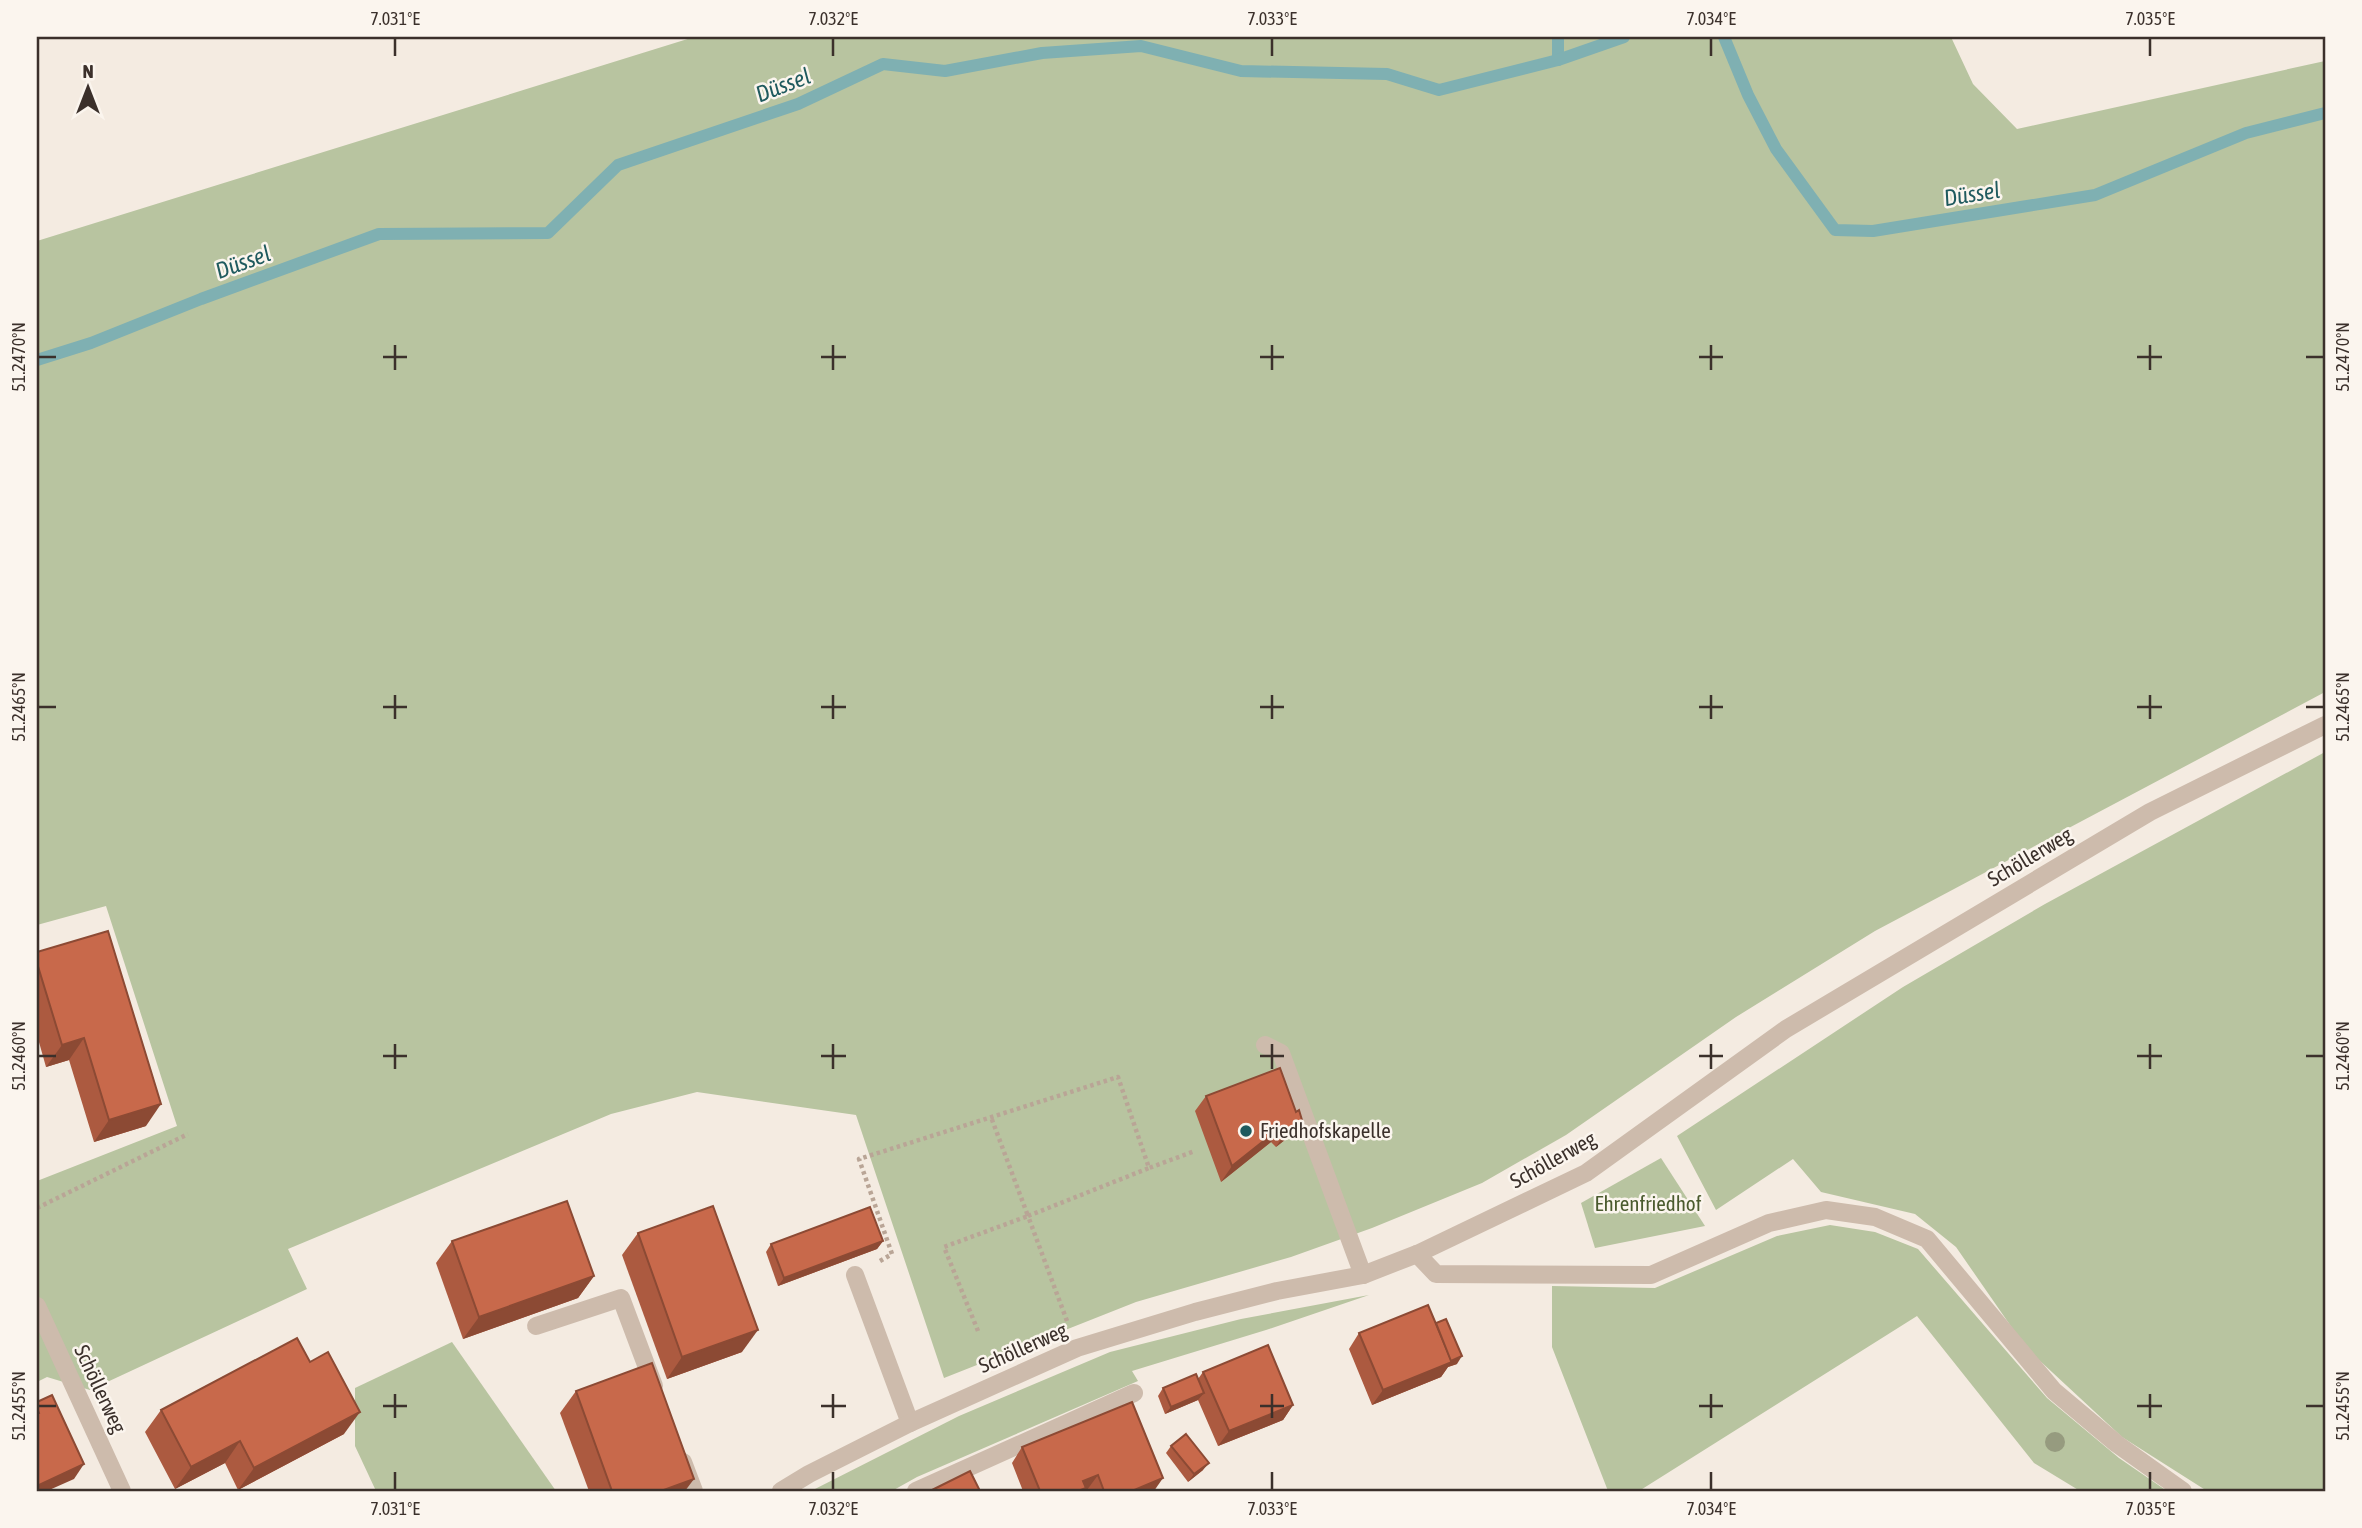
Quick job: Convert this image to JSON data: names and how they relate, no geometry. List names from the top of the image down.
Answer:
{
  "streets": {
    "street": ["Schöllerweg"]
  },
  "water": ["Düssel"],
  "parks": ["Ehrenfriedhof"],
  "places": ["Friedhofskapelle"],
  "north": "top",
  "coordinates": [
    "7.031°E",
    "7.032°E",
    "7.033°E",
    "7.034°E",
    "7.035°E",
    "51.2470°N",
    "51.2465°N",
    "51.2460°N",
    "51.2455°N"
  ]
}
